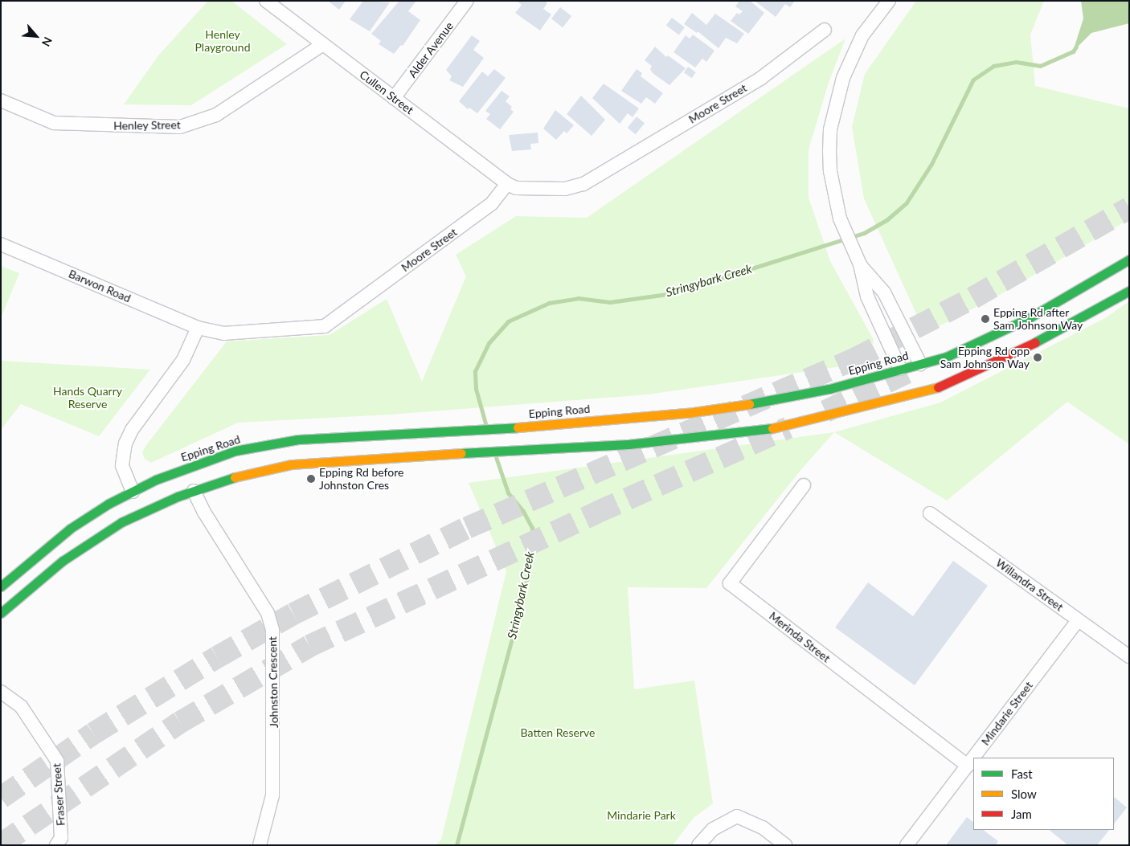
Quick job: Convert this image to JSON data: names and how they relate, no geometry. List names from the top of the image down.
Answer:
{
  "streets": {
    "main road": ["Epping Road"],
    "street": [
      "Alder Avenue",
      "Cullen Street",
      "Moore Street",
      "Henley Street",
      "Barwon Road",
      "Willandra Street",
      "Merinda Street",
      "Johnston Crescent",
      "Mindarie Street",
      "Fraser Street"
    ]
  },
  "crossings": [
    ["Alder Avenue", "Cullen Street"],
    ["Cullen Street", "Moore Street"],
    ["Cullen Street", "Henley Street"],
    ["Moore Street", "Barwon Road"],
    ["Epping Road", "Johnston Crescent"],
    ["Willandra Street", "Mindarie Street"],
    ["Merinda Street", "Mindarie Street"]
  ],
  "water": ["Stringybark Creek"],
  "parks": [
    "Henley Playground",
    "Hands Quarry Reserve",
    "Batten Reserve",
    "Mindarie Park"
  ],
  "places": ["Epping Rd after Sam Johnson Way", "Epping Rd opp Sam Johnson Way", "Epping Rd before Johnston Cres"],
  "legend": ["Fast", "Slow", "Jam"],
  "north": "bottom right"
}
